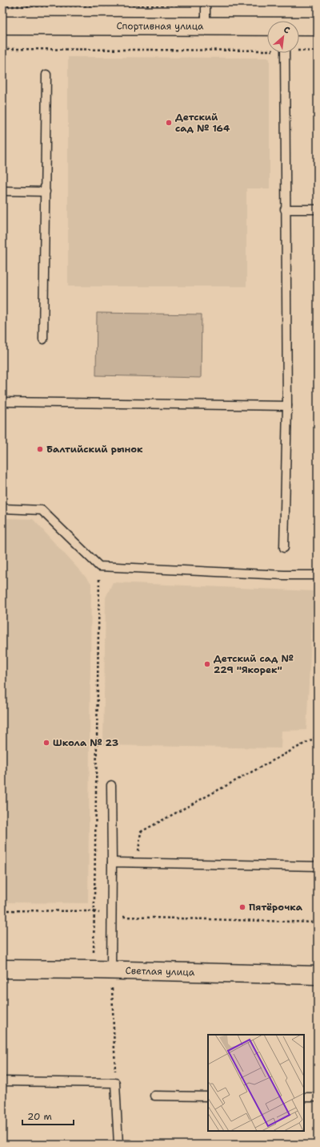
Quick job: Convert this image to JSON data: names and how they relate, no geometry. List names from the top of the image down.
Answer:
{
  "streets": {
    "street": ["Спортивная улица", "Светлая улица"]
  },
  "places": [
    "Детский сад № 164",
    "Балтийский рынок",
    "Детский сад № 229 \"Якорек\"",
    "Школа № 23",
    "Пятёрочка"
  ],
  "scale_bar": "20 m",
  "north": "top right"
}
